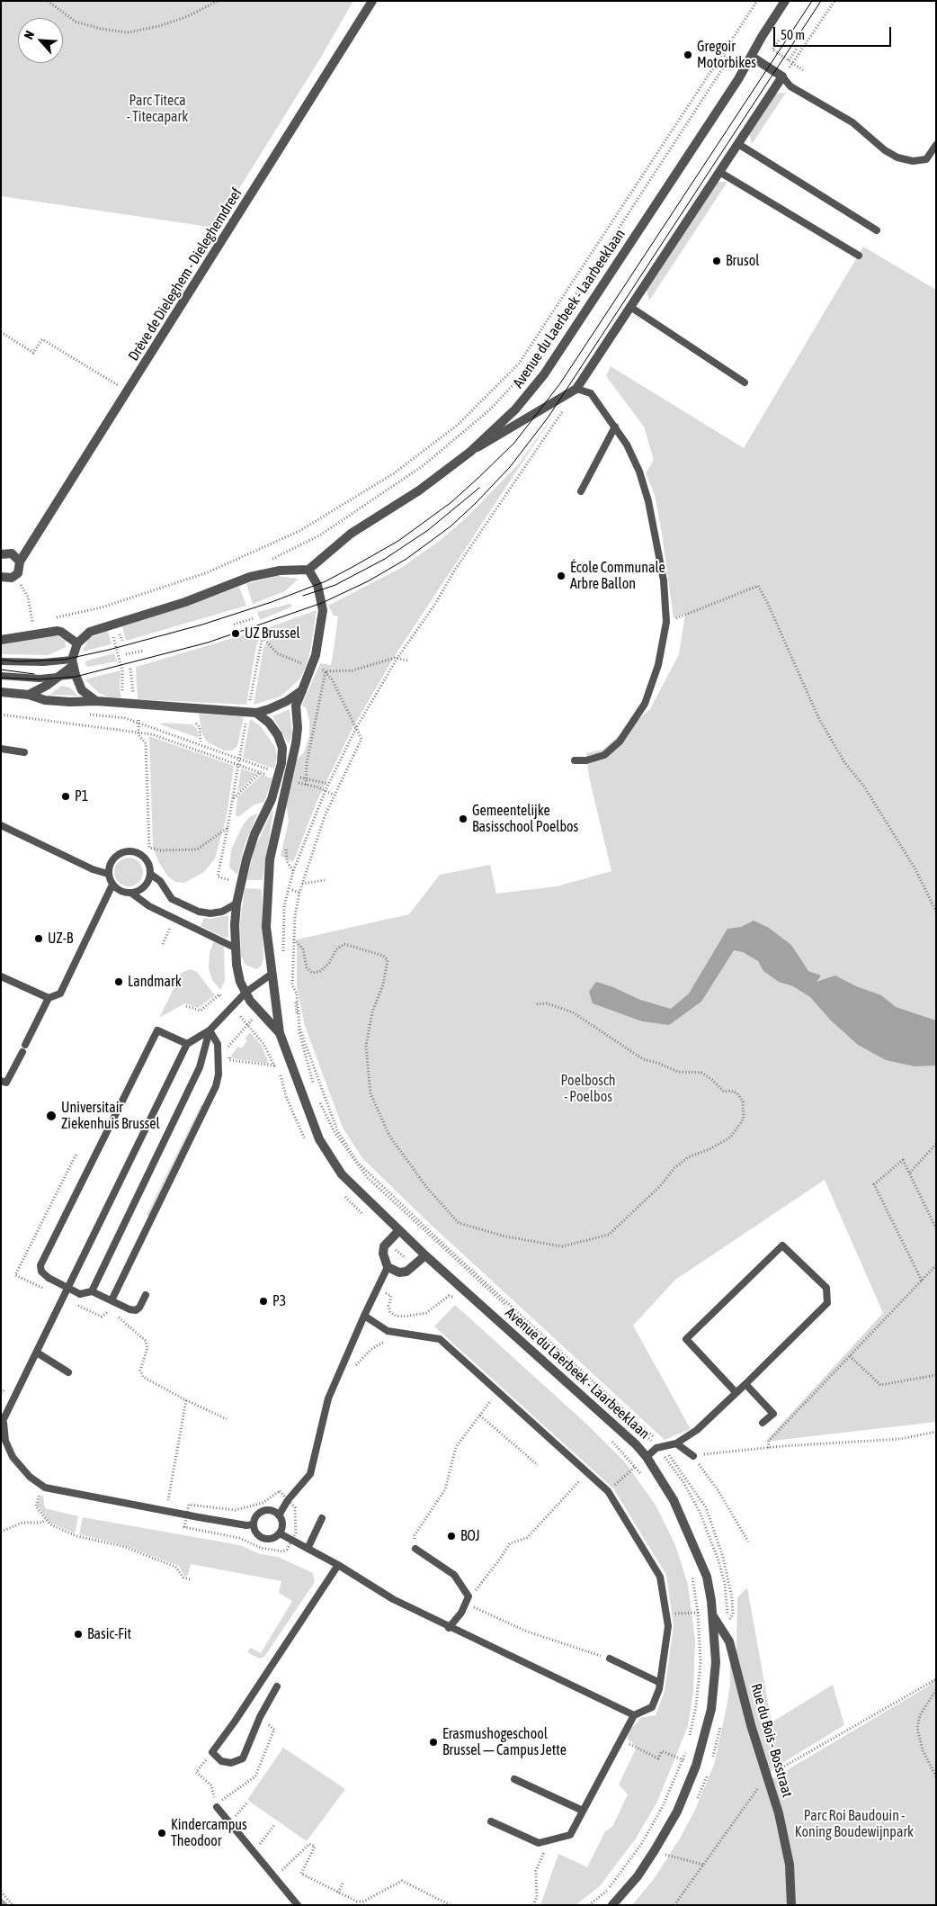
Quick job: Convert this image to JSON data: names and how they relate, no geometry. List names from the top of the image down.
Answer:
{
  "streets": {
    "street": ["Drève de Dieleghem - Dieleghemdreef", "Avenue du Laerbeek - Laarbeeklaan", "Rue du Bois - Bosstraat"]
  },
  "crossings": [
    ["Avenue du Laerbeek - Laarbeeklaan", "Rue du Bois - Bosstraat"]
  ],
  "parks": ["Parc Titeca - Titecapark", "Poelbosch - Poelbos", "Parc Roi Baudouin - Koning Boudewijnpark"],
  "places": [
    "Gregoir Motorbikes",
    "Brusol",
    "École Communale Arbre Ballon",
    "UZ Brussel",
    "P1",
    "Gemeentelijke Basisschool Poelbos",
    "UZ-B",
    "Landmark",
    "Universitair Ziekenhuis Brussel",
    "P3",
    "BOJ",
    "Basic-Fit",
    "Erasmushogeschool Brussel — Campus Jette",
    "Kindercampus Theodoor"
  ],
  "scale_bar": "50 m",
  "north": "top left"
}
